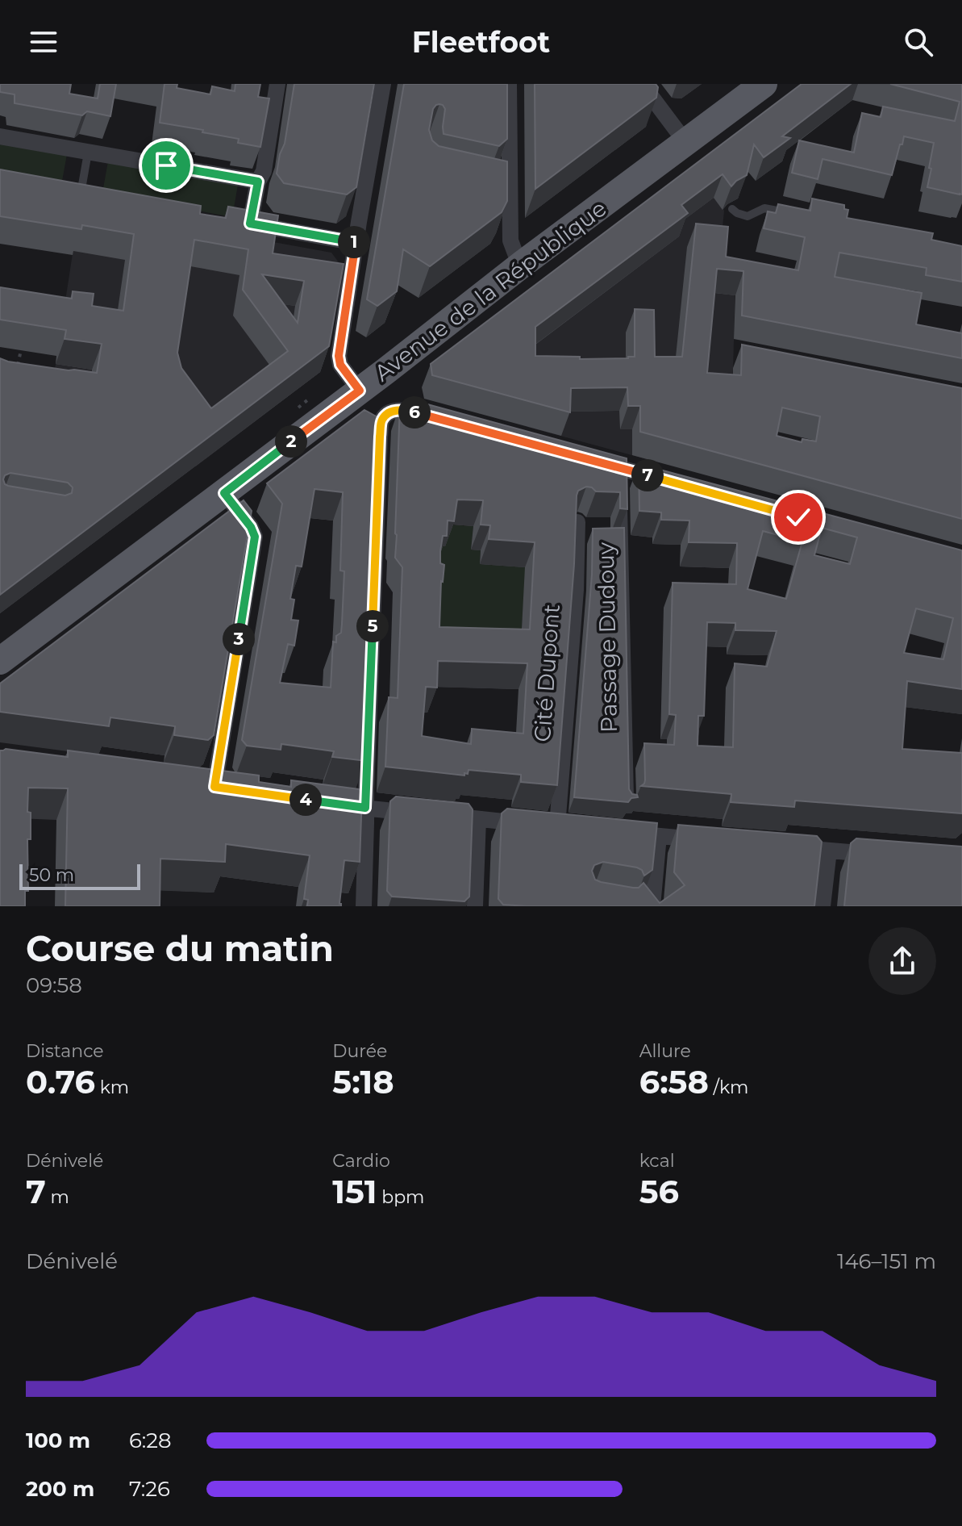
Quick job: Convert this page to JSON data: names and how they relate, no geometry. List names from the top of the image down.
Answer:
{
  "streets": {
    "main road": ["Avenue de la République"],
    "street": ["Cité Dupont"],
    "lane": ["Passage Dudouy"]
  },
  "scale_bar": "50 m",
  "page": {
    "header": "Fleetfoot",
    "pins": [
      "1",
      "6",
      "2",
      "7",
      "5",
      "3",
      "4"
    ],
    "scale": "50 m",
    "heading": ["Course du matin", "09:58"],
    "stats": [
      ["Distance", "0.76 km"],
      ["Durée", "5:18"],
      ["Allure", "6:58 /km"],
      ["Dénivelé", "7 m"],
      ["Cardio", "151 bpm"],
      ["kcal", "56"]
    ],
    "chart": ["Dénivelé", "146–151 m"],
    "list": [
      {
        "name": "100 m",
        "note": "6:28"
      },
      {
        "name": "200 m",
        "note": "7:26"
      }
    ]
  }
}
